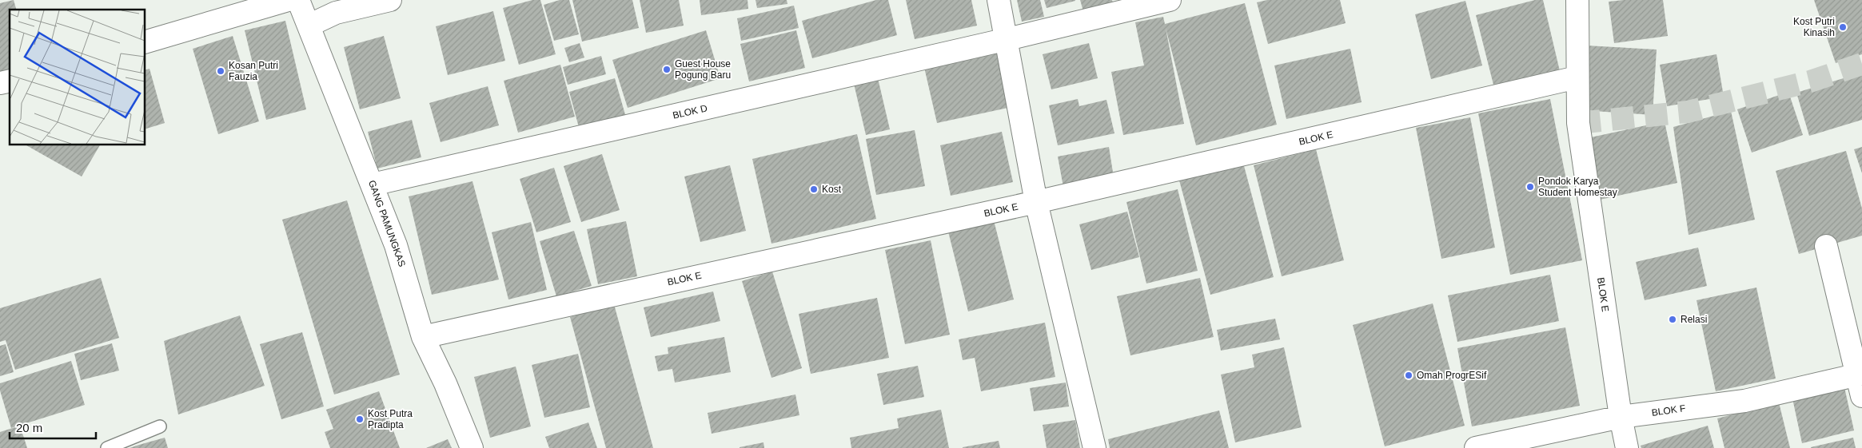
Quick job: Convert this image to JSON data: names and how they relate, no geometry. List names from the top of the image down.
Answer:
{
  "streets": {
    "street": [
      "BLOK D",
      "BLOK E",
      "GANG PAMUNGKAS",
      "BLOK F"
    ]
  },
  "crossings": [
    ["BLOK D", "GANG PAMUNGKAS"],
    ["BLOK E", "GANG PAMUNGKAS"],
    ["BLOK E", "BLOK F"]
  ],
  "places": [
    "Kost Putri Kinasih",
    "Guest House Pogung Baru",
    "Kosan Putri Fauzia",
    "Pondok Karya Student Homestay",
    "Kost",
    "Relasi",
    "Omah ProgrESif",
    "Kost Putra Pradipta"
  ],
  "scale_bar": "20 m"
}
